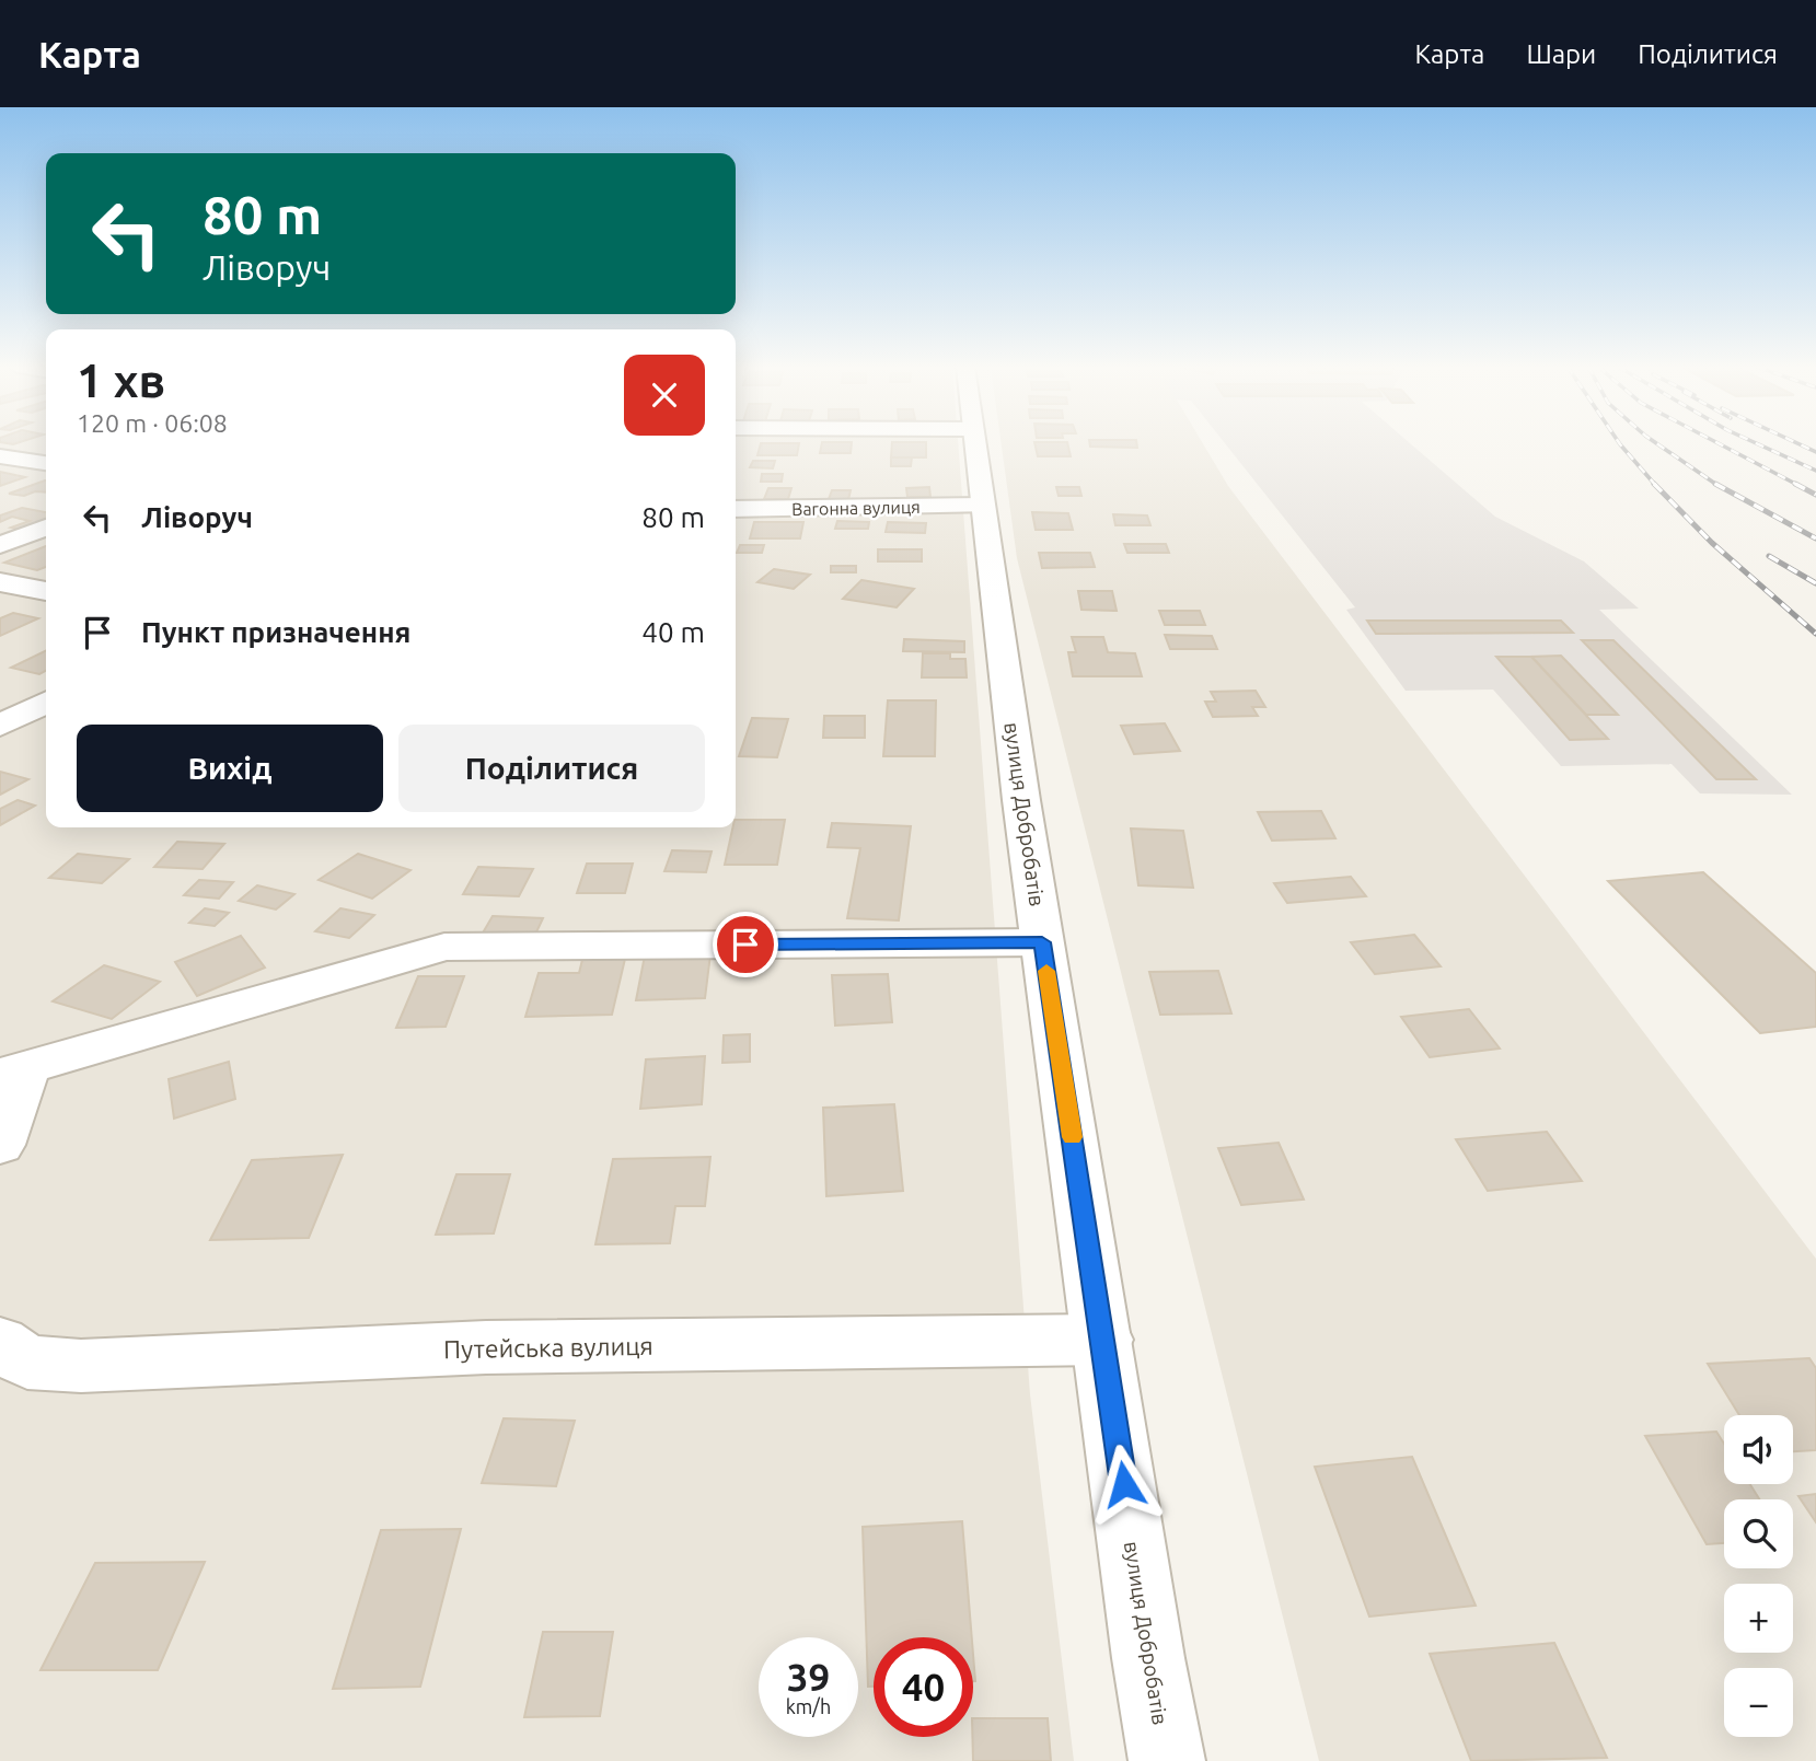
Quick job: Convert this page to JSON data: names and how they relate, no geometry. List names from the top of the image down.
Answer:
{
  "streets": {
    "street": ["Вагонна вулиця", "вулиця Добробатів", "Путейська вулиця"]
  },
  "crossings": [
    ["Вагонна вулиця", "вулиця Добробатів"],
    ["вулиця Добробатів", "Путейська вулиця"]
  ],
  "page": {
    "header": "Карта",
    "nav": ["Карта", "Шари", "Поділитися"],
    "turn": ["80 m", "Ліворуч"],
    "heading": ["1 хв", "120 m · 06:08"],
    "list": [
      {
        "name": "Ліворуч",
        "value": "80 m"
      },
      {
        "name": "Пункт призначення",
        "value": "40 m"
      }
    ],
    "buttons": ["Вихід", "Поділитися"],
    "map_buttons": ["+", "−"],
    "speed": "39 km/h",
    "limit": "40"
  }
}
